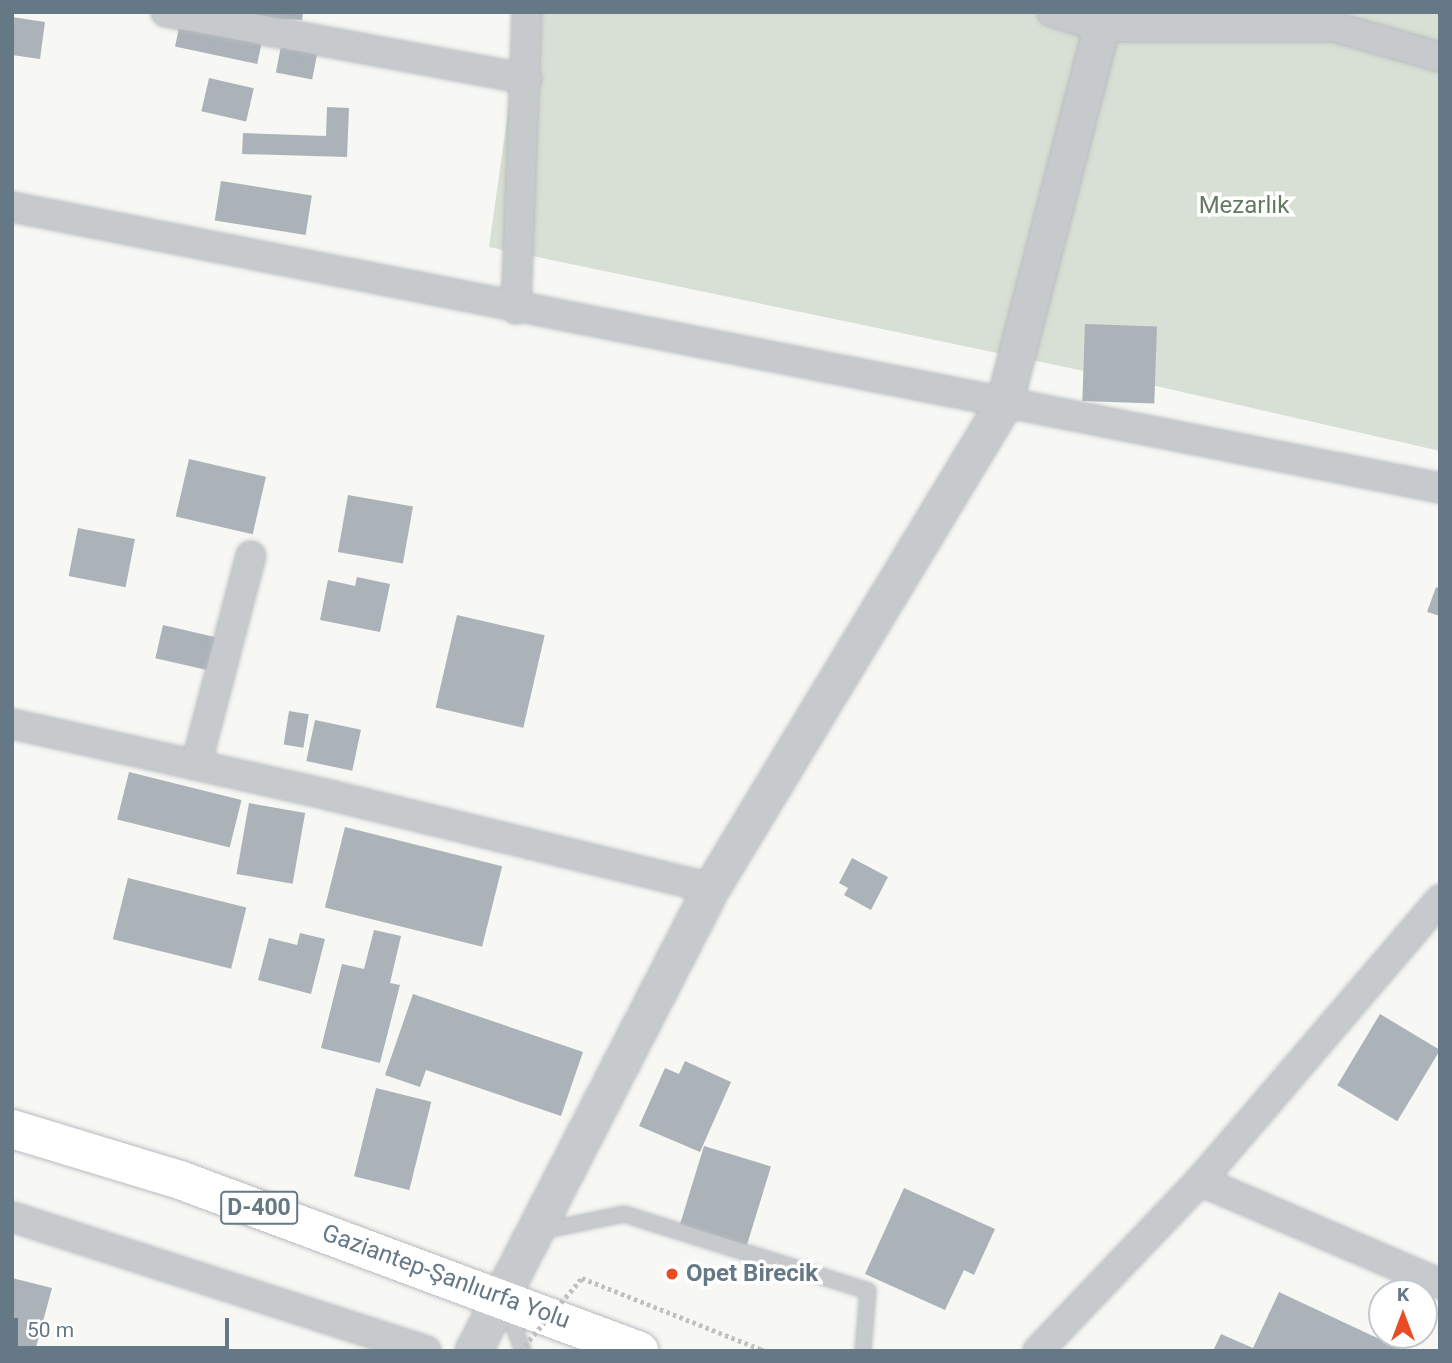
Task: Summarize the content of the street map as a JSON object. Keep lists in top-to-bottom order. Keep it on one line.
{"streets":{"main road":["D-400","Gaziantep-Şanlıurfa Yolu"]},"parks":["Mezarlık"],"places":["Opet Birecik"],"scale_bar":"50 m","north":"top"}
